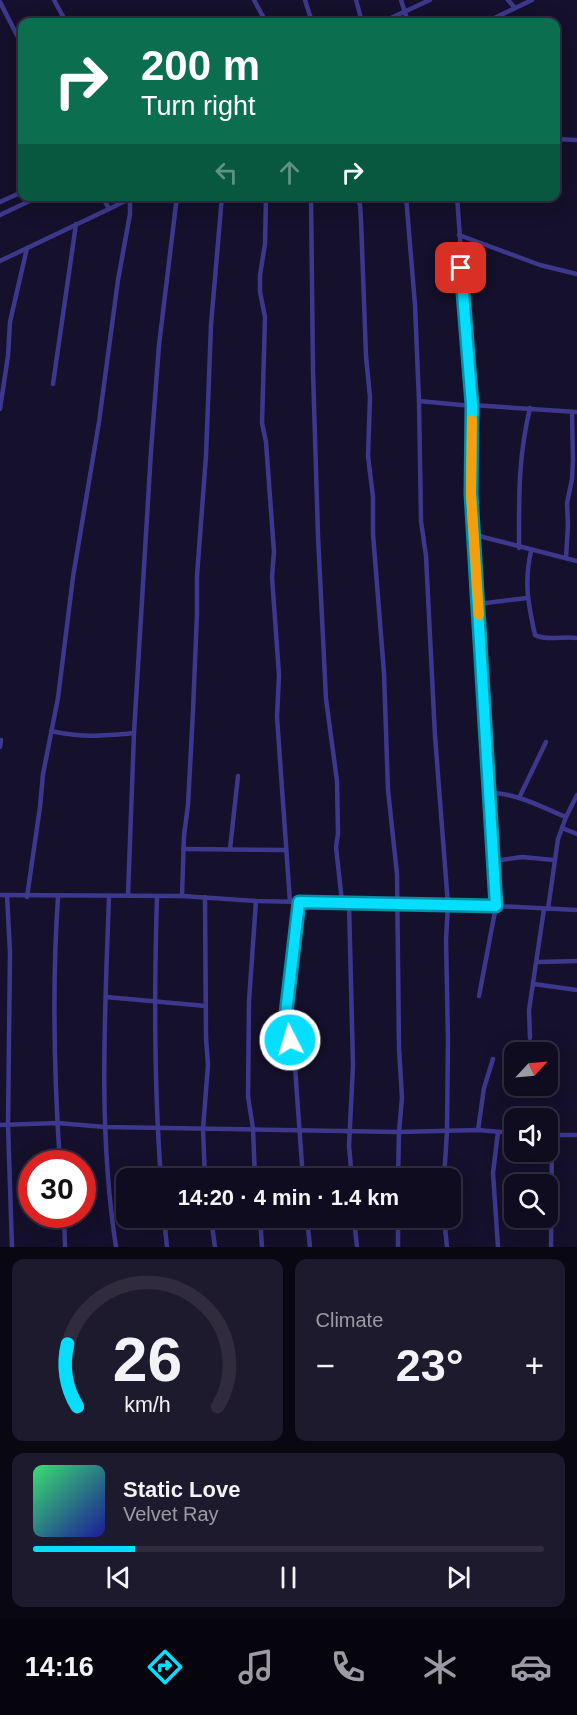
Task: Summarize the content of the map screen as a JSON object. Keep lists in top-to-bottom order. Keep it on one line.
{"north":"top right","page":{"turn":["200 m","Turn right"],"limit":"30","trip":"14:20 · 4 min · 1.4 km","tile":"Climate","heat":["−","23°","+"],"song":["Static Love","Velvet Ray"],"tabs":"14:16","gauge":["26","km/h"]}}
